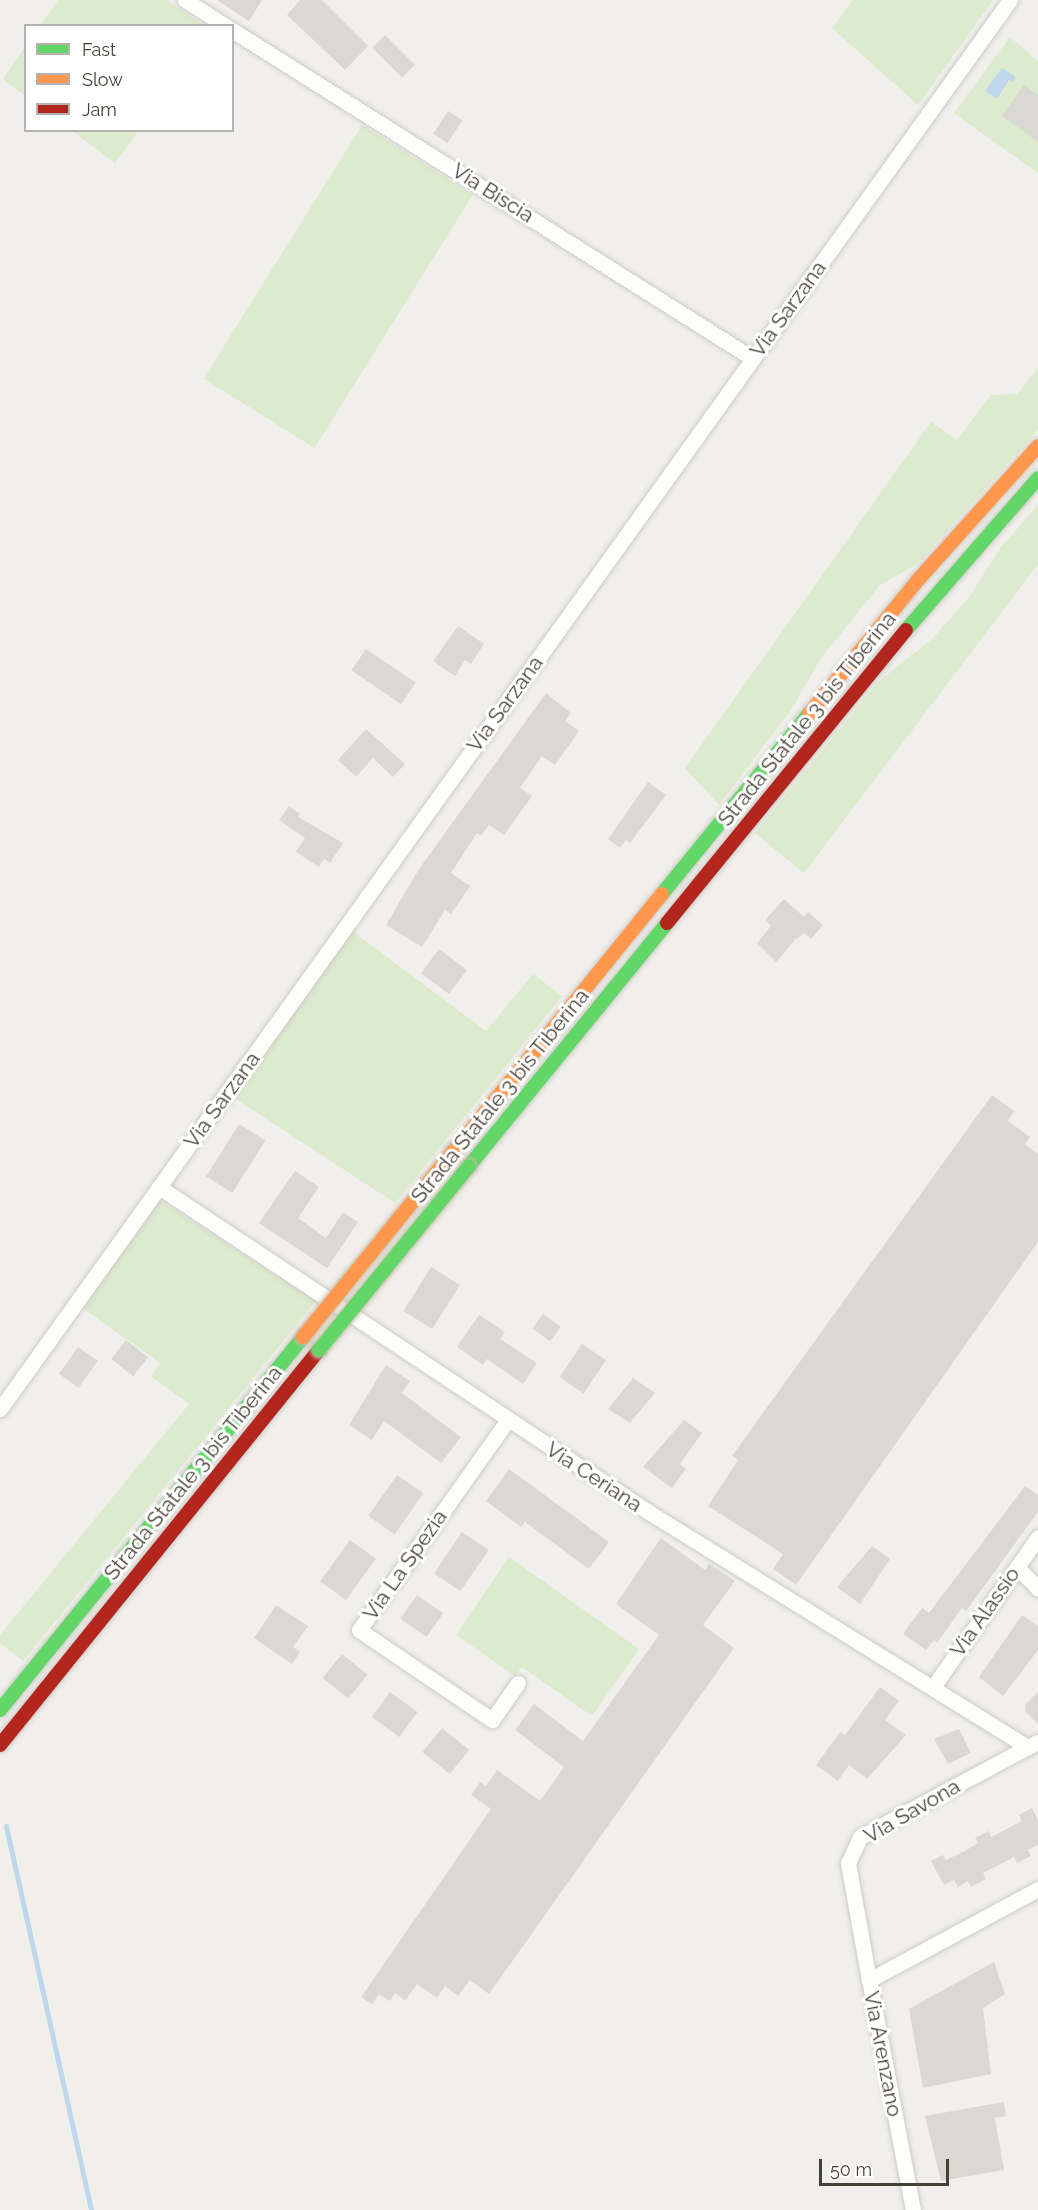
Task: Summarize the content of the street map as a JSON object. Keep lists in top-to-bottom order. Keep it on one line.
{"streets":{"highway":["Strada Statale 3 bis Tiberina"],"street":["Via Biscia","Via Sarzana","Via Ceriana","Via La Spezia","Via Alassio","Via Savona","Via Arenzano"]},"crossings":[["Via Biscia","Via Sarzana"],["Via Sarzana","Via Ceriana"],["Via Ceriana","Via La Spezia"],["Via Ceriana","Via Alassio"],["Via Ceriana","Via Savona"],["Via Savona","Via Arenzano"]],"legend":["Fast","Slow","Jam"],"scale_bar":"50 m"}
